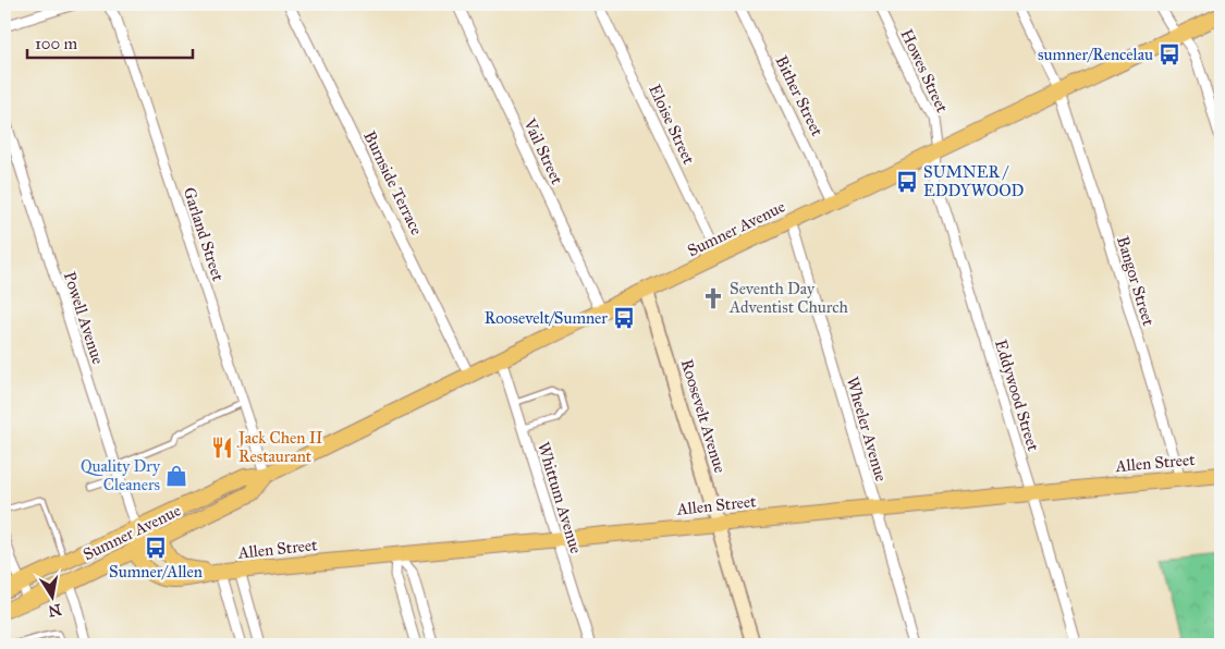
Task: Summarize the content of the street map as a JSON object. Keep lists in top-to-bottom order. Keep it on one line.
{"streets":{"main road":["Sumner Avenue","Allen Street"],"street":["Howes Street","Bither Street","Eloise Street","Vail Street","Burnside Terrace","Garland Street","Bangor Street","Powell Avenue","Eddywood Street","Roosevelt Avenue","Wheeler Avenue","Whittum Avenue"]},"crossings":[["Howes Street","Sumner Avenue"],["Howes Street","Eddywood Street"],["Bither Street","Sumner Avenue"],["Eloise Street","Sumner Avenue"],["Vail Street","Sumner Avenue"],["Burnside Terrace","Sumner Avenue"],["Sumner Avenue","Garland Street"],["Sumner Avenue","Bangor Street"],["Sumner Avenue","Powell Avenue"],["Sumner Avenue","Eddywood Street"],["Sumner Avenue","Roosevelt Avenue"],["Sumner Avenue","Wheeler Avenue"],["Sumner Avenue","Allen Street"],["Sumner Avenue","Whittum Avenue"],["Bangor Street","Allen Street"],["Eddywood Street","Allen Street"],["Roosevelt Avenue","Allen Street"],["Wheeler Avenue","Allen Street"],["Allen Street","Whittum Avenue"]],"places":{"bus stop":["sumner/Rencelau","SUMNER / EDDYWOOD","Roosevelt/Sumner","Sumner/Allen"],"church":["Seventh Day Adventist Church"],"restaurant":["Jack Chen II Restaurant"],"shop":["Quality Dry Cleaners"]},"scale_bar":"100 m","north":"bottom"}
